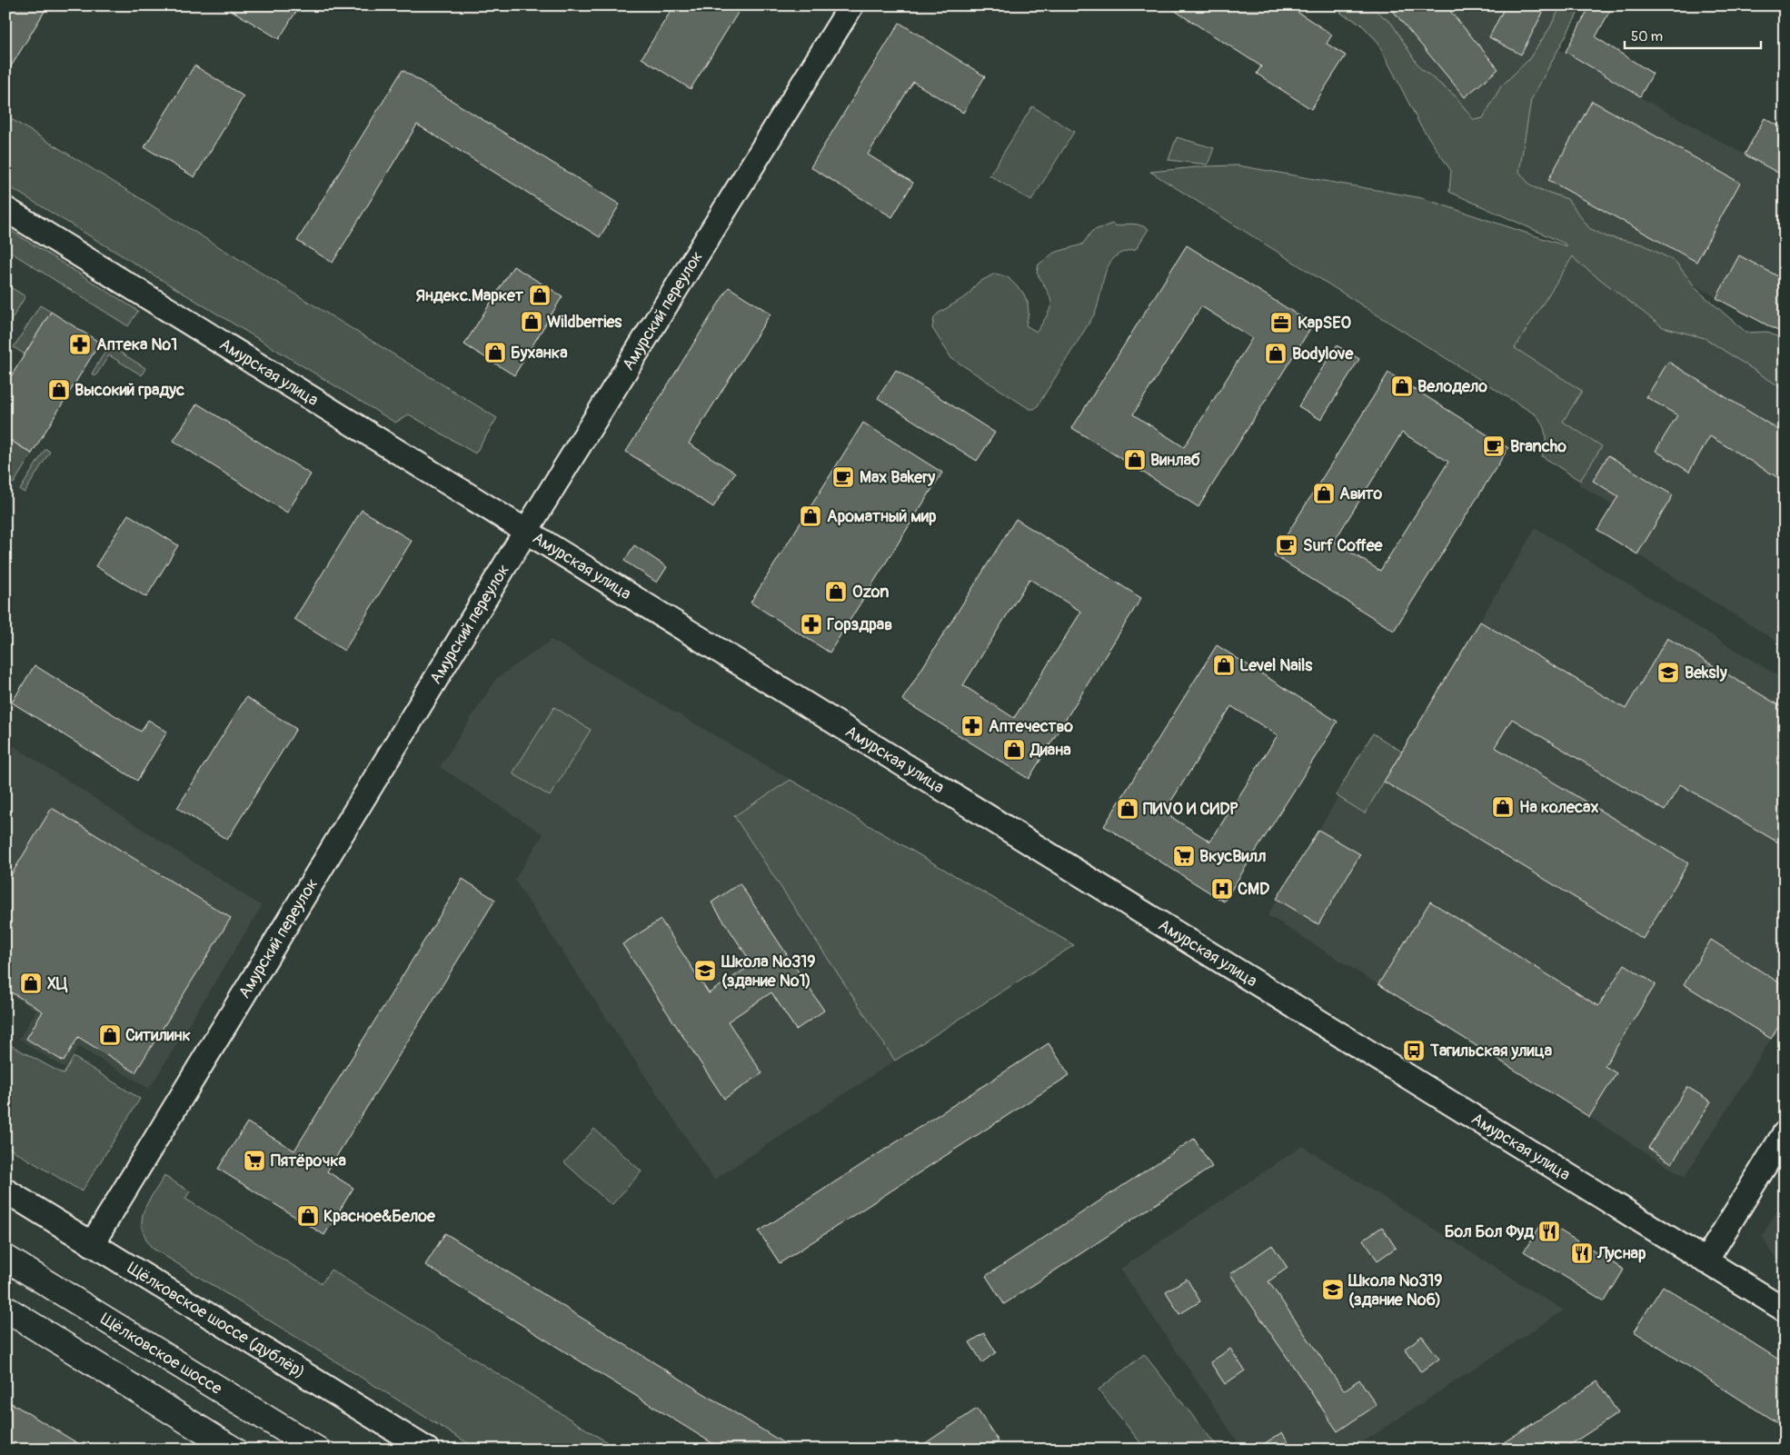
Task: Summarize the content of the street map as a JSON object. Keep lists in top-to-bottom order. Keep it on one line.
{"streets":{"main road":["Щёлковское шоссе"],"street":["Амурский переулок","Амурская улица","Щёлковское шоссе (дублёр)"]},"crossings":[["Амурский переулок","Амурская улица"],["Амурский переулок","Щёлковское шоссе (дублёр)"]],"places":{"shop":["Яндекс.Маркет","Wildberries","Буханка","Bodylove","Велодело","Высокий градус","Винлаб","Авито","Ароматный мир","Ozon","Level Nails","Диана","На колесах","ПИVO И СИDР","ХЦ","Ситилинк","Красное&Белое"],"office":["KapSEO"],"pharmacy":["Аптека №1","Горздрав","Аптечество"],"cafe":["Brancho","Max Bakery","Surf Coffee"],"school or university":["Beksly","Школа №319 (здание №1)","Школа №319 (здание №6)"],"supermarket":["ВкусВилл","Пятёрочка"],"hospital":["CMD"],"bus stop":["Тагильская улица"],"restaurant":["Бол Бол Фуд","Луснар"]},"scale_bar":"50 m"}
